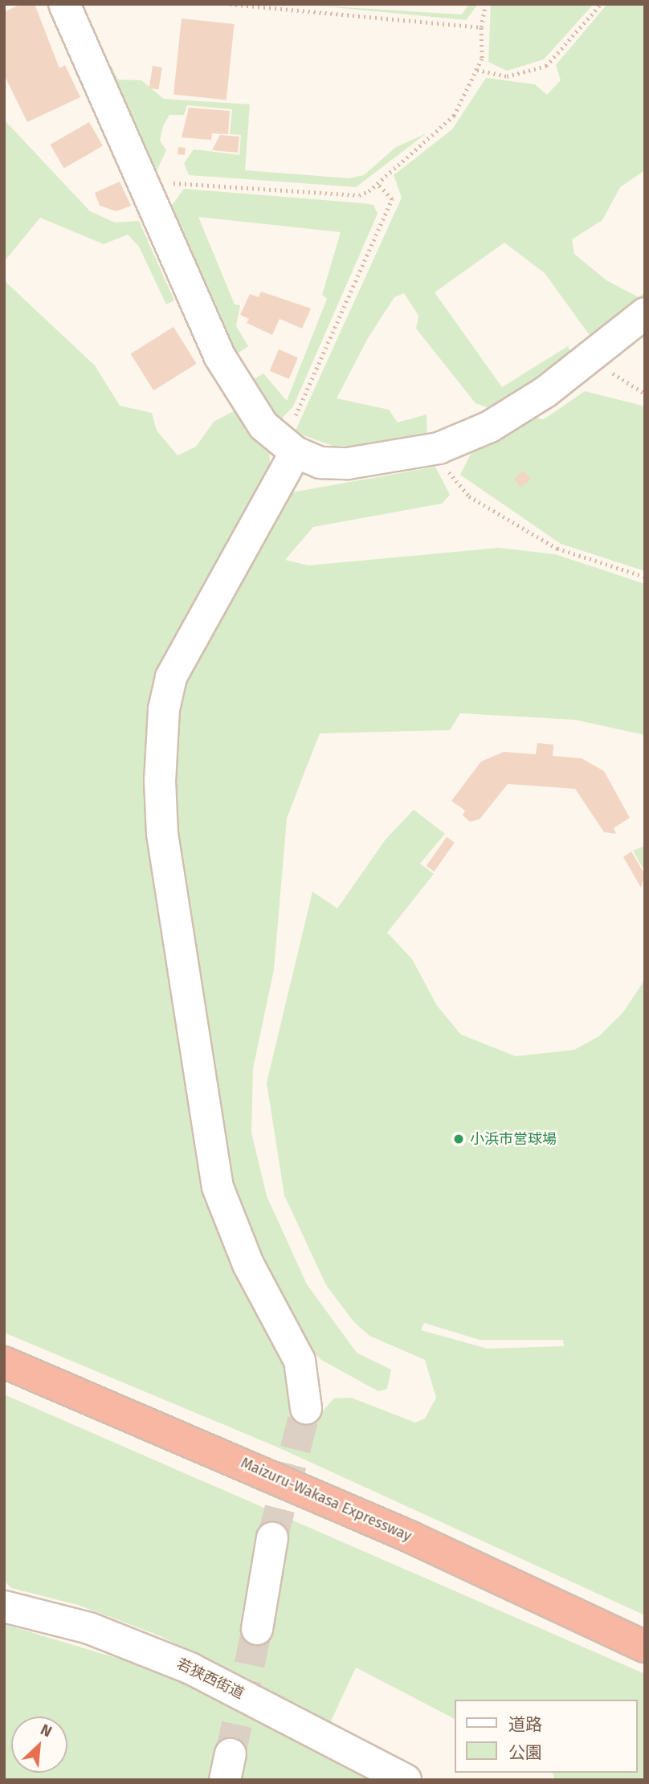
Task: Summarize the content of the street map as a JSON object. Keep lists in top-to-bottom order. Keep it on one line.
{"streets":{"highway":["Maizuru-Wakasa Expressway"],"street":["若狭西街道"]},"places":["小浜市営球場"],"legend":["道路","公園"],"north":"top right"}
